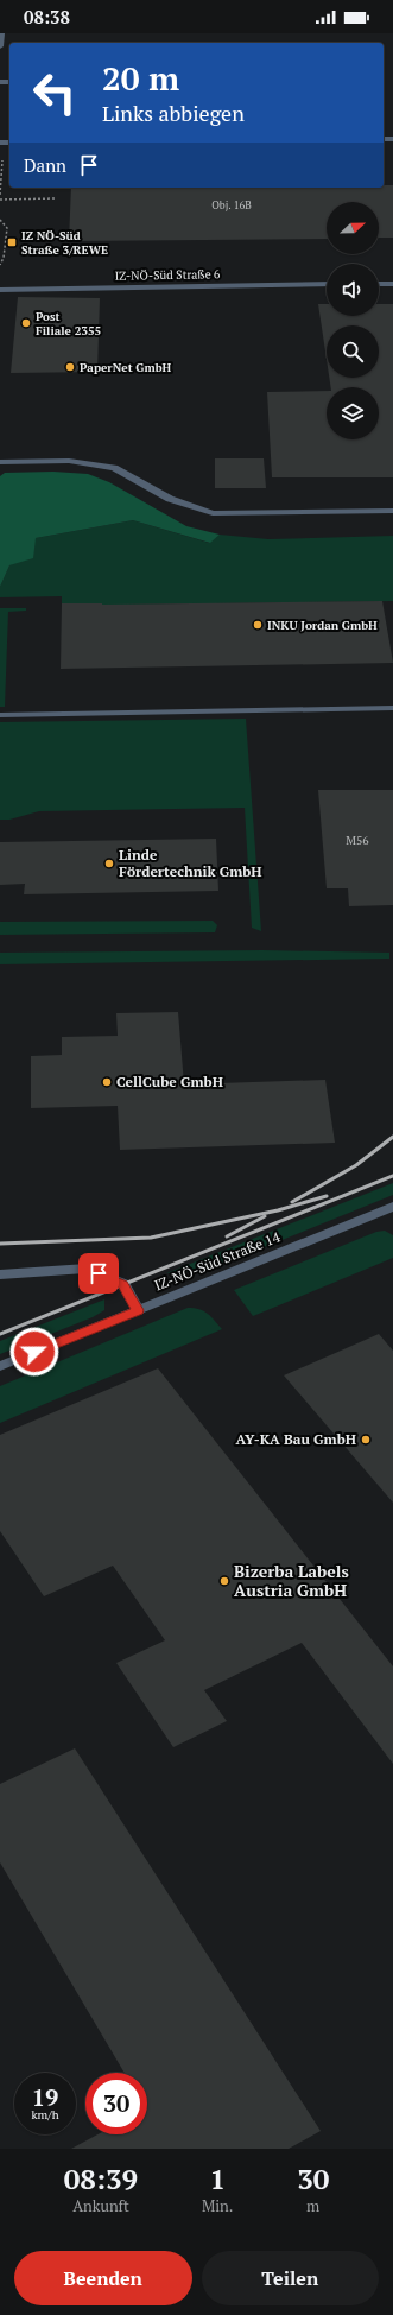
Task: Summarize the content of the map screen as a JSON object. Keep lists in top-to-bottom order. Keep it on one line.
{"streets":{"street":["IZ-NÖ-Süd Straße 6","IZ-NÖ-Süd Straße 14"]},"places":{"transit":["IZ NÖ-Süd Straße 3/REWE"],"other":["Post Filiale 2355","PaperNet GmbH","INKU Jordan GmbH","Linde Fördertechnik GmbH","CellCube GmbH","AY-KA Bau GmbH","Bizerba Labels Austria GmbH"]},"house_numbers":["Obj. 16B","M56"],"north":"right","page":{"status":"08:38","turn":["20 m","Links abbiegen"],"then":"Dann","speed":"19 km/h","limit":"30","eta":["08:39","Ankunft","1","Min.","30","m"],"buttons":["Beenden","Teilen"]}}
